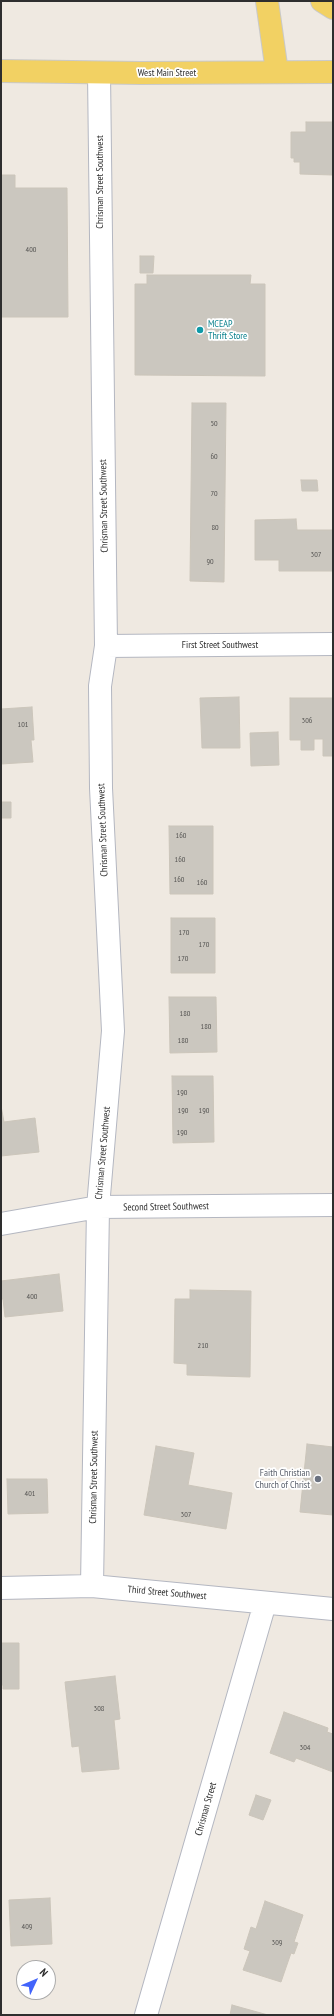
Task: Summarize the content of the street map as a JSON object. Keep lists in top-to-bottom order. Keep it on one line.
{"streets":{"main road":["West Main Street"],"street":["Chrisman Street Southwest","First Street Southwest","Second Street Southwest","Third Street Southwest","Chrisman Street"]},"crossings":[["West Main Street","Chrisman Street Southwest"],["Chrisman Street Southwest","First Street Southwest"],["Chrisman Street Southwest","Second Street Southwest"],["Chrisman Street Southwest","Third Street Southwest"],["Third Street Southwest","Chrisman Street"]],"places":["MCEAP Thrift Store","Faith Christian Church of Christ"],"house_numbers":["400","50","60","70","80","307","90","306","101","160","160","160","160","170","170","170","180","180","180","190","190","190","190","400","210","401","307","308","304","409","309"],"north":"top right"}
